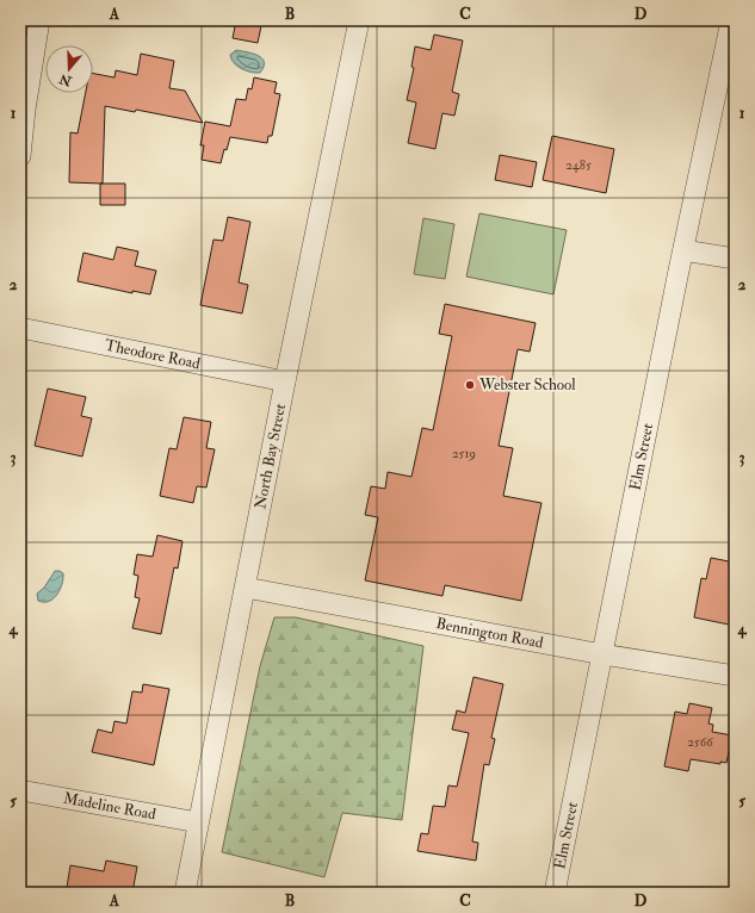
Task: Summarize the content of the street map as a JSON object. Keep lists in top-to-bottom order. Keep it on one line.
{"streets":{"street":["Theodore Road","North Bay Street","Elm Street","Bennington Road","Madeline Road"]},"crossings":[["Theodore Road","North Bay Street"],["North Bay Street","Bennington Road"],["North Bay Street","Madeline Road"],["Elm Street","Bennington Road"]],"places":["Webster School"],"house_numbers":["2485","2519","2566"],"north":"bottom","grid":{"columns":["A","B","C","D"],"rows":["1","2","3","4","5"]}}
